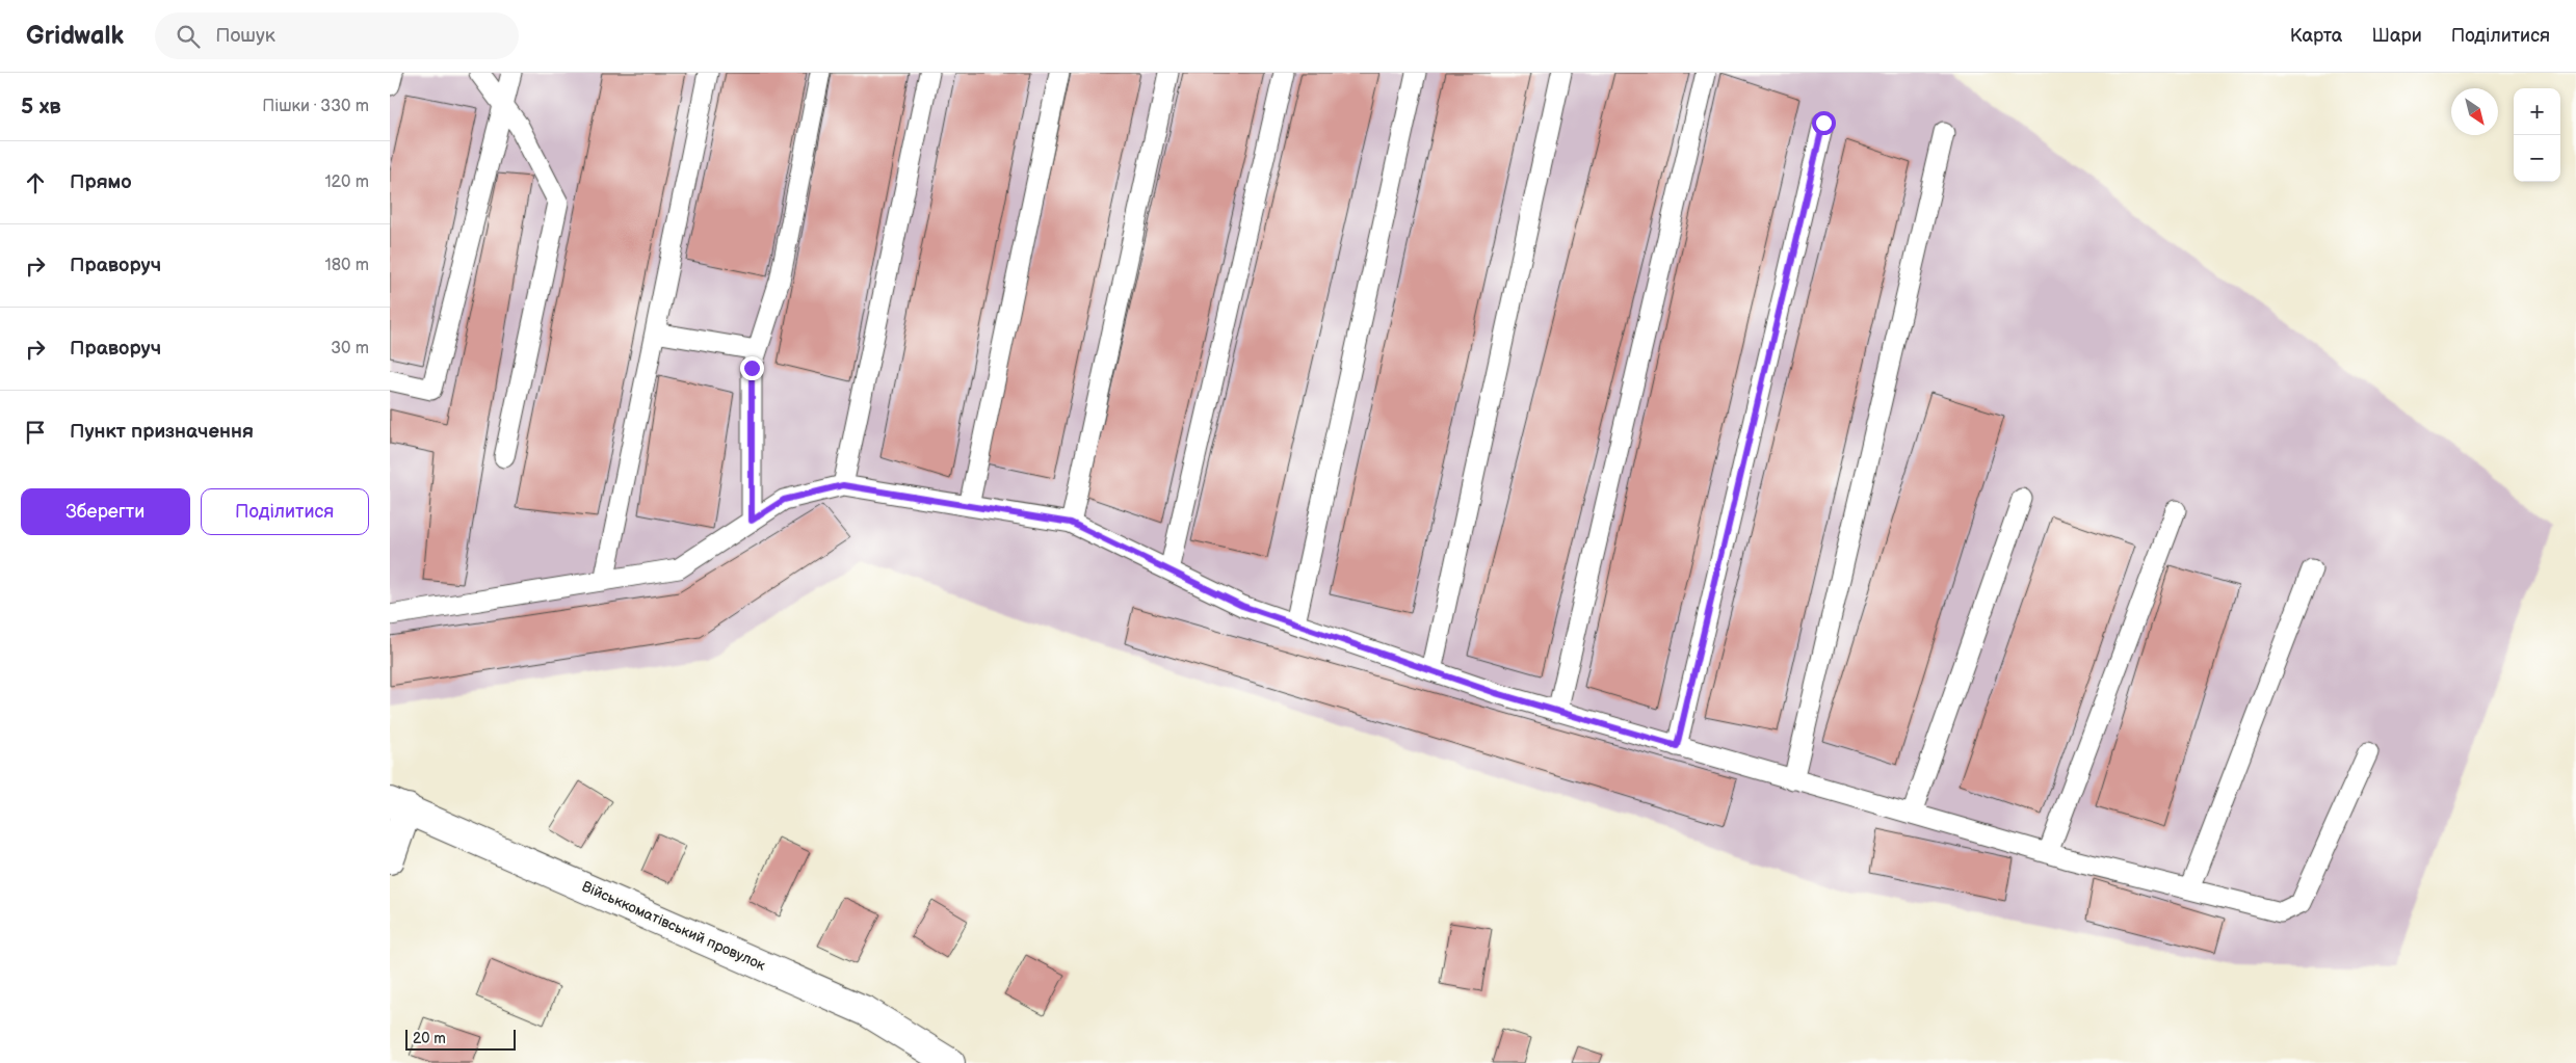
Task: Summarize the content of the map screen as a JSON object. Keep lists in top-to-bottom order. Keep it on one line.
{"streets":{"street":["Військкоматівський провулок"]},"scale_bar":"20 m","north":"bottom right","page":{"header":"Gridwalk","search":"Пошук","nav":["Карта","Шари","Поділитися"],"heading":["5 хв","Пішки · 330 m"],"map_buttons":["+","−"],"list":[["Прямо","120 m"],["Праворуч","180 m"],["Праворуч","30 m"],"Пункт призначення"],"buttons":["Зберегти","Поділитися"],"scale":"20 m"}}
